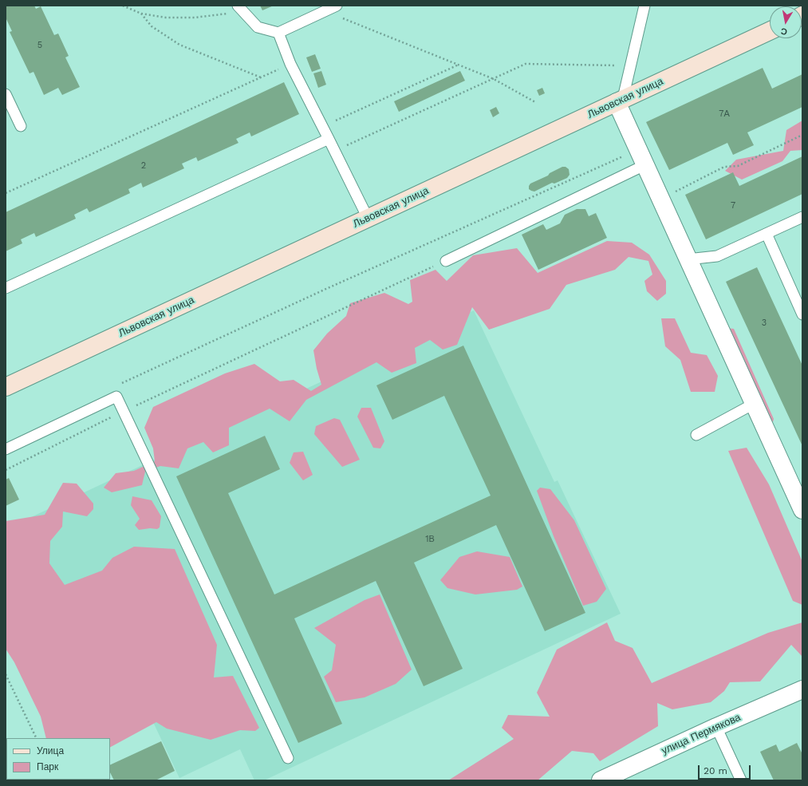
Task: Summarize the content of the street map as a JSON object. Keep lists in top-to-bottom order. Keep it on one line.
{"streets":{"main road":["Львовская улица"],"street":["улица Пермякова"]},"house_numbers":["5","7А","2","7","3","1В"],"legend":["Улица","Парк"],"scale_bar":"20 m","north":"bottom"}
